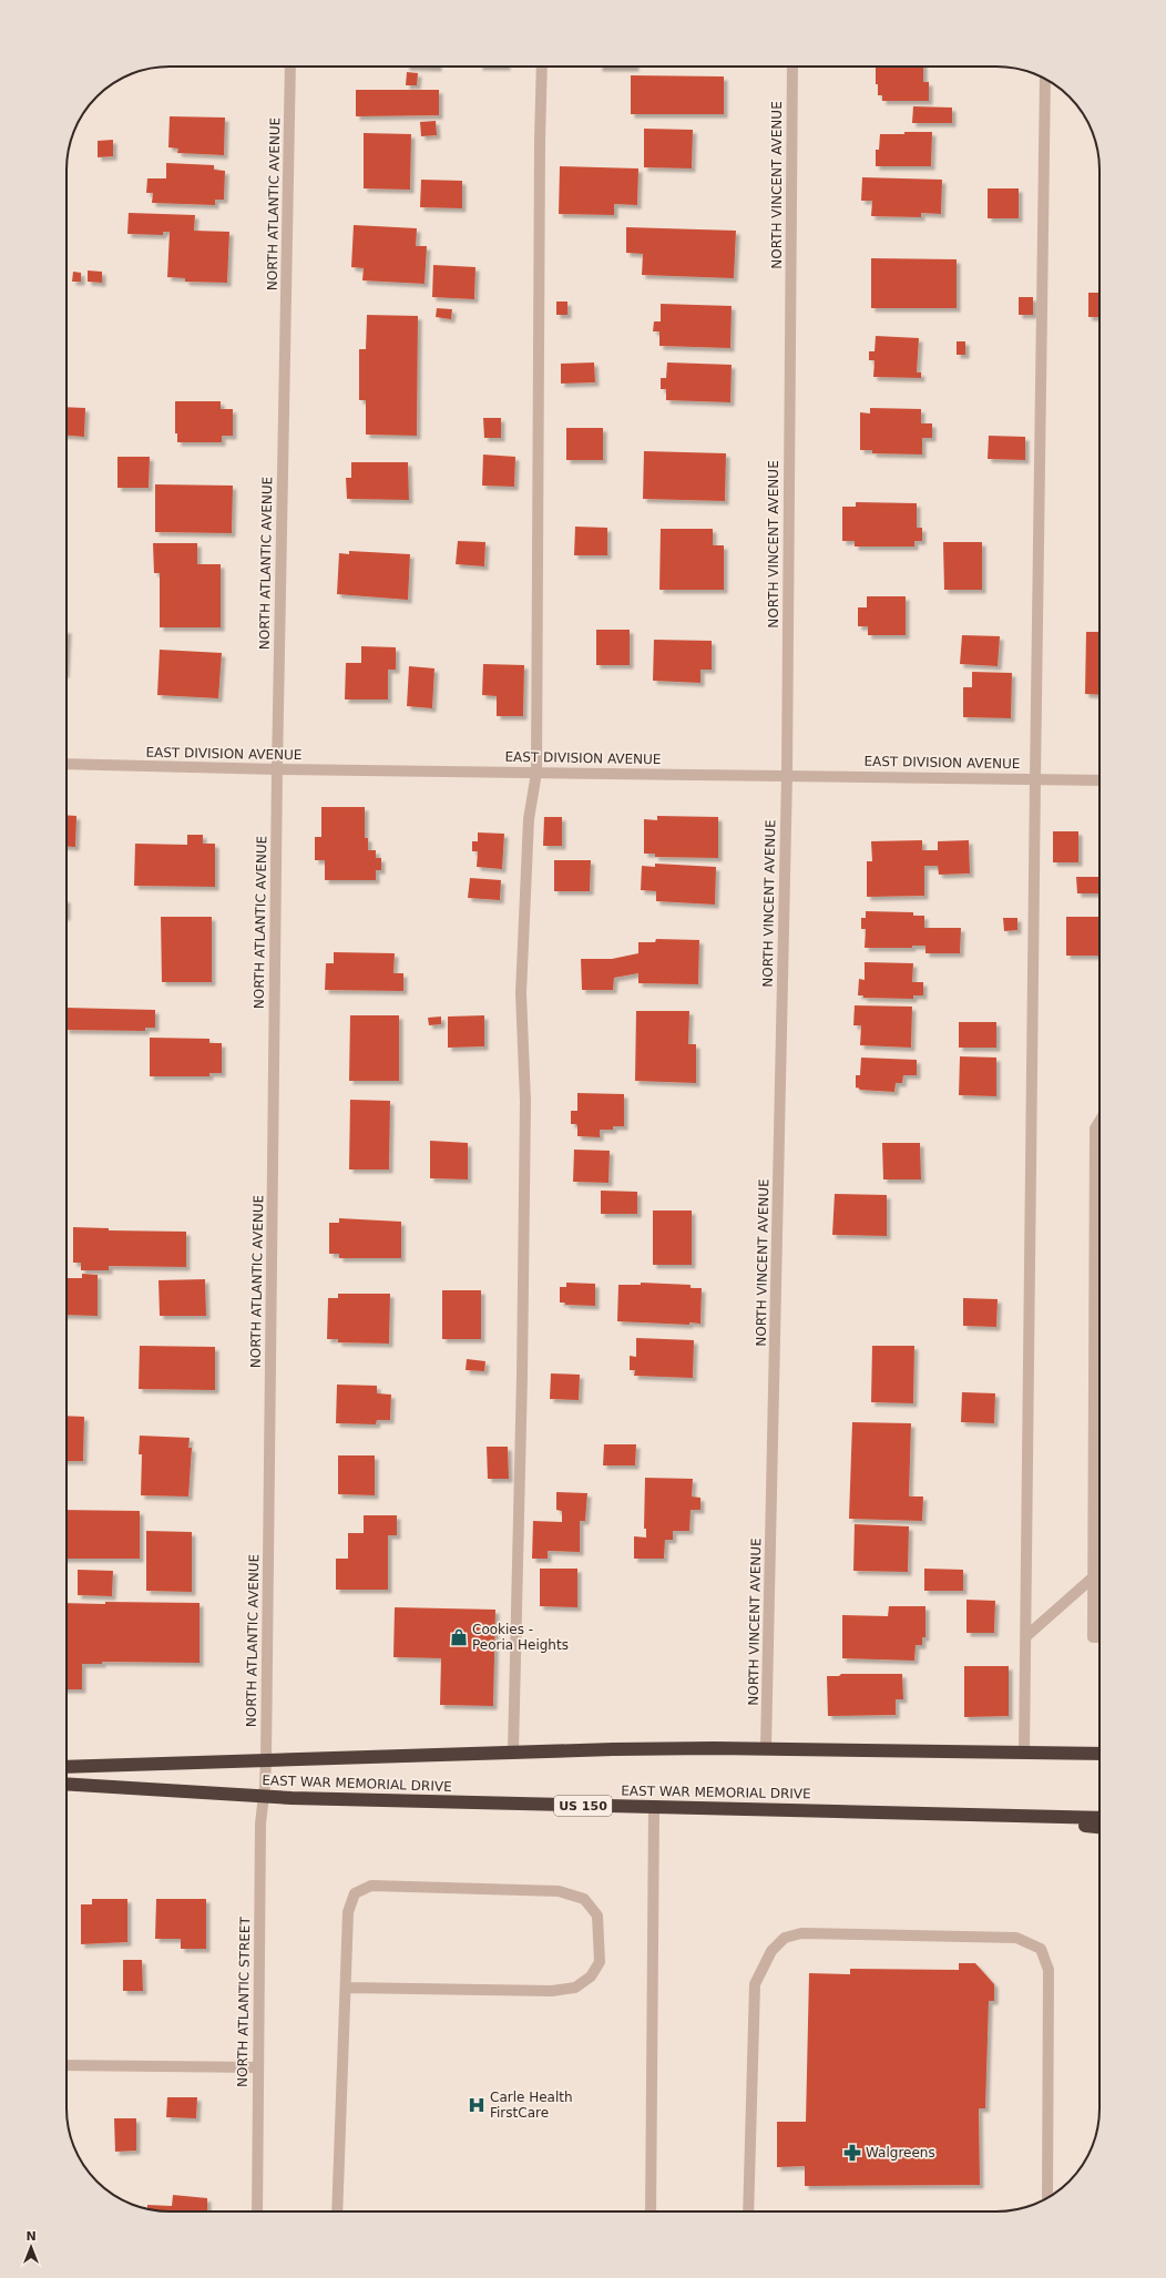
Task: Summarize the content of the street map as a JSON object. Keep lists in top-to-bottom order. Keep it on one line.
{"streets":{"highway":["EAST WAR MEMORIAL DRIVE","US 150"],"street":["NORTH VINCENT AVENUE","NORTH ATLANTIC AVENUE","EAST DIVISION AVENUE","NORTH ATLANTIC STREET"]},"crossings":[["NORTH VINCENT AVENUE","EAST DIVISION AVENUE"],["NORTH VINCENT AVENUE","EAST WAR MEMORIAL DRIVE"],["NORTH ATLANTIC AVENUE","EAST DIVISION AVENUE"],["NORTH ATLANTIC AVENUE","EAST WAR MEMORIAL DRIVE"],["NORTH ATLANTIC AVENUE","NORTH ATLANTIC STREET"],["EAST WAR MEMORIAL DRIVE","NORTH ATLANTIC STREET"]],"places":{"shop":["Cookies - Peoria Heights"],"hospital":["Carle Health FirstCare"],"pharmacy":["Walgreens"]},"north":"top"}
